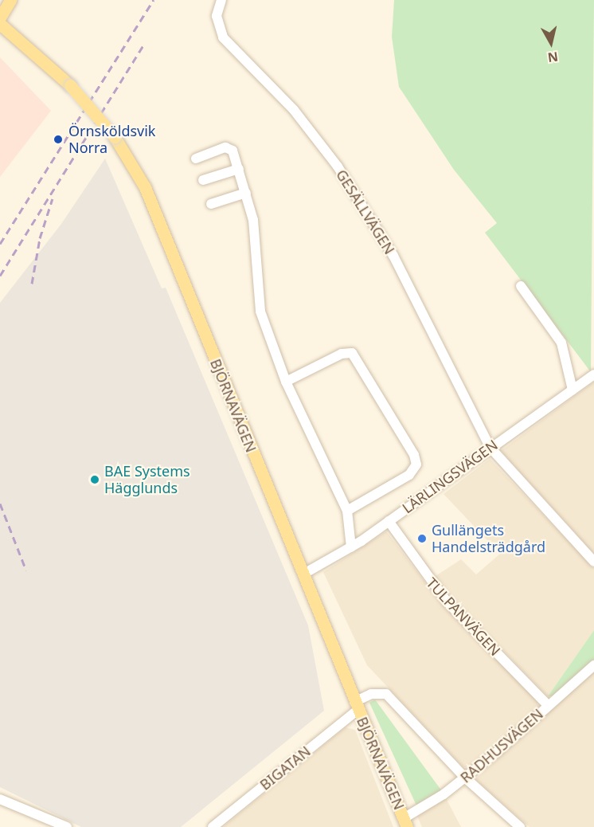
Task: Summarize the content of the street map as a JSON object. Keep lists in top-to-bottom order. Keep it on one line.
{"streets":{"main road":["BJÖRNAVÄGEN"],"street":["GESÄLLVÄGEN","LÄRLINGSVÄGEN","TULPANVÄGEN","RADHUSVÄGEN","BIGATAN"]},"crossings":[["GESÄLLVÄGEN","LÄRLINGSVÄGEN"],["BJÖRNAVÄGEN","LÄRLINGSVÄGEN"],["BJÖRNAVÄGEN","RADHUSVÄGEN"],["BJÖRNAVÄGEN","BIGATAN"],["LÄRLINGSVÄGEN","TULPANVÄGEN"],["TULPANVÄGEN","RADHUSVÄGEN"],["RADHUSVÄGEN","BIGATAN"]],"places":["Örnsköldsvik Norra","BAE Systems Hägglunds","Gullängets Handelsträdgård"],"north":"bottom"}
